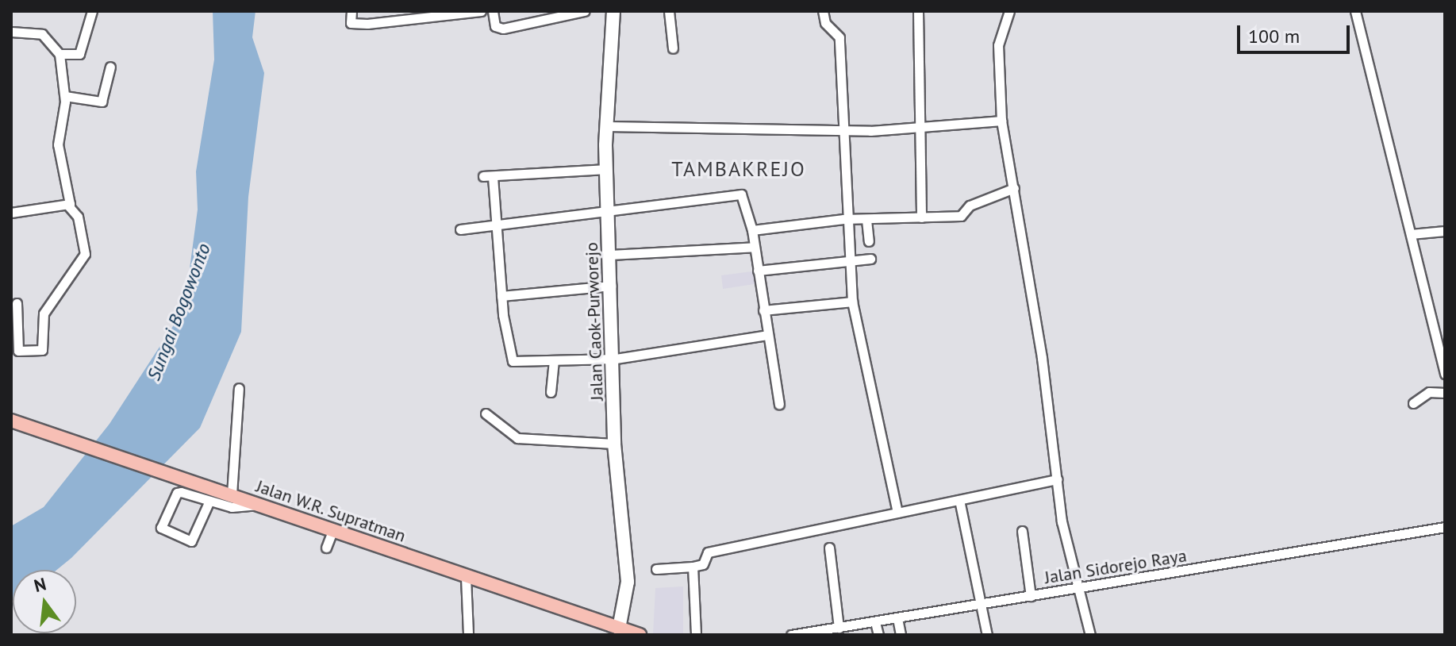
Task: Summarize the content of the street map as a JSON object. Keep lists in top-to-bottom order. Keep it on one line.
{"streets":{"main road":["Jalan W.R. Supratman"],"street":["Jalan Caok-Purworejo","Jalan Sidorejo Raya"]},"crossings":[["Jalan Caok-Purworejo","Jalan W.R. Supratman"]],"districts":["TAMBAKREJO"],"water":["Sungai Bogowonto"],"scale_bar":"100 m","north":"top"}
